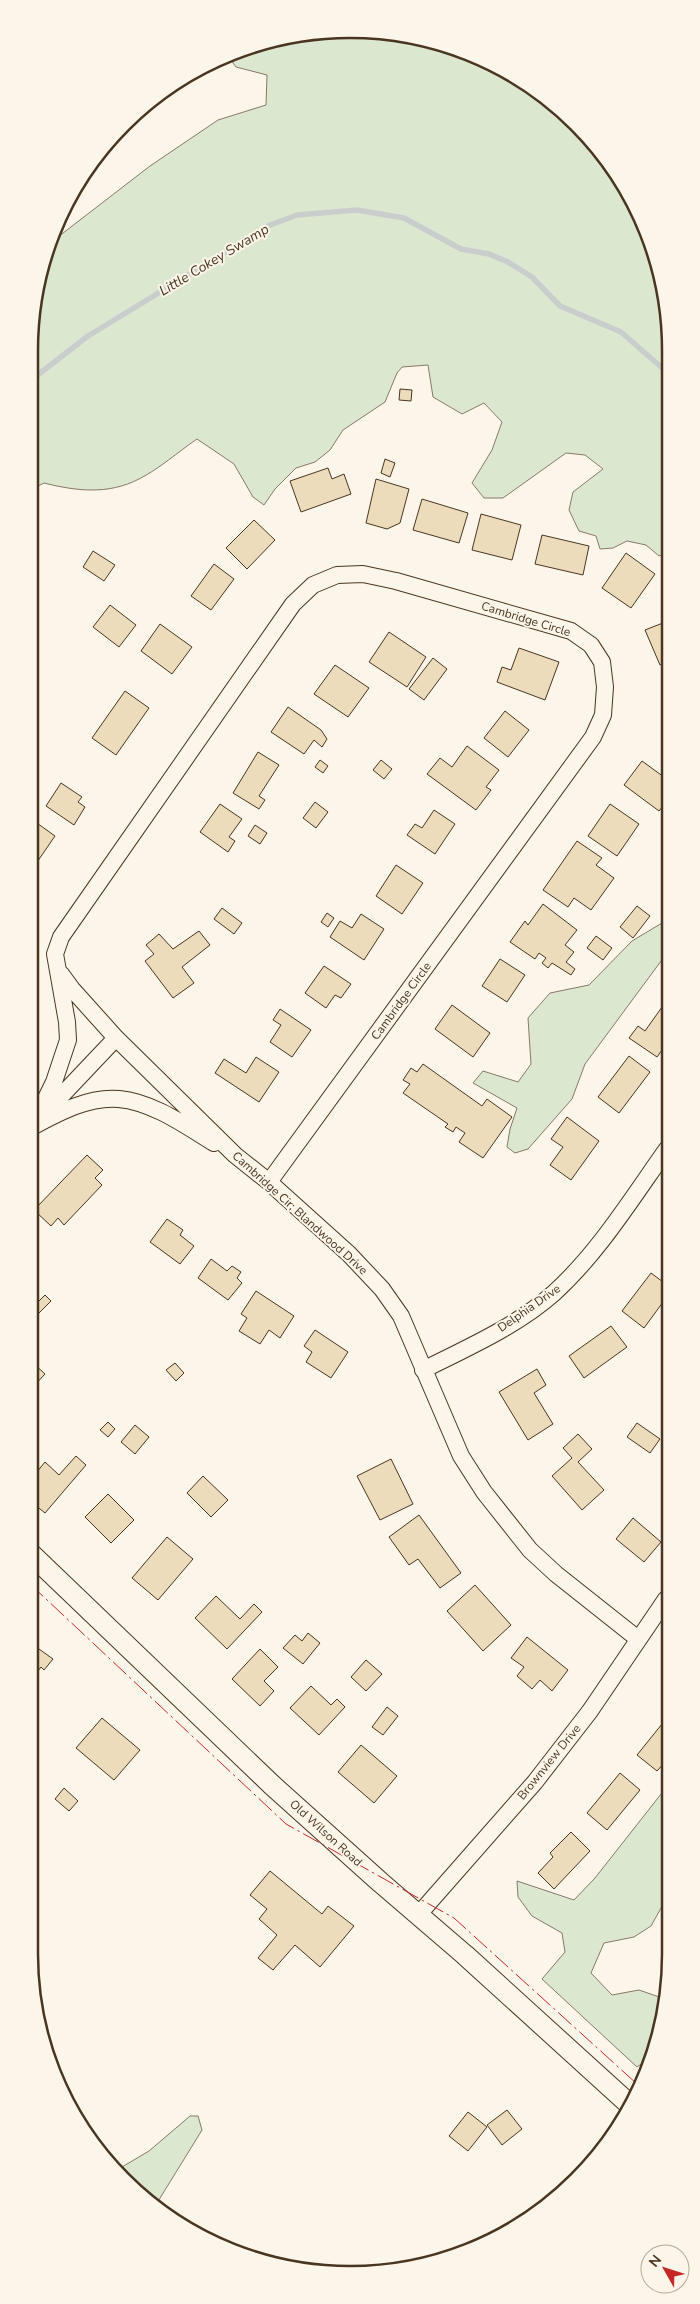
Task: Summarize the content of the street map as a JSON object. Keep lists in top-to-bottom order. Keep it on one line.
{"streets":{"street":["Cambridge Circle","Cambridge Cir; Blandwood Drive","Delphia Drive","Brownview Drive","Old Wilson Road"]},"crossings":[["Cambridge Circle","Cambridge Cir; Blandwood Drive"],["Cambridge Cir; Blandwood Drive","Delphia Drive"],["Cambridge Cir; Blandwood Drive","Brownview Drive"],["Brownview Drive","Old Wilson Road"]],"water":["Little Cokey Swamp"],"north":"top left"}
